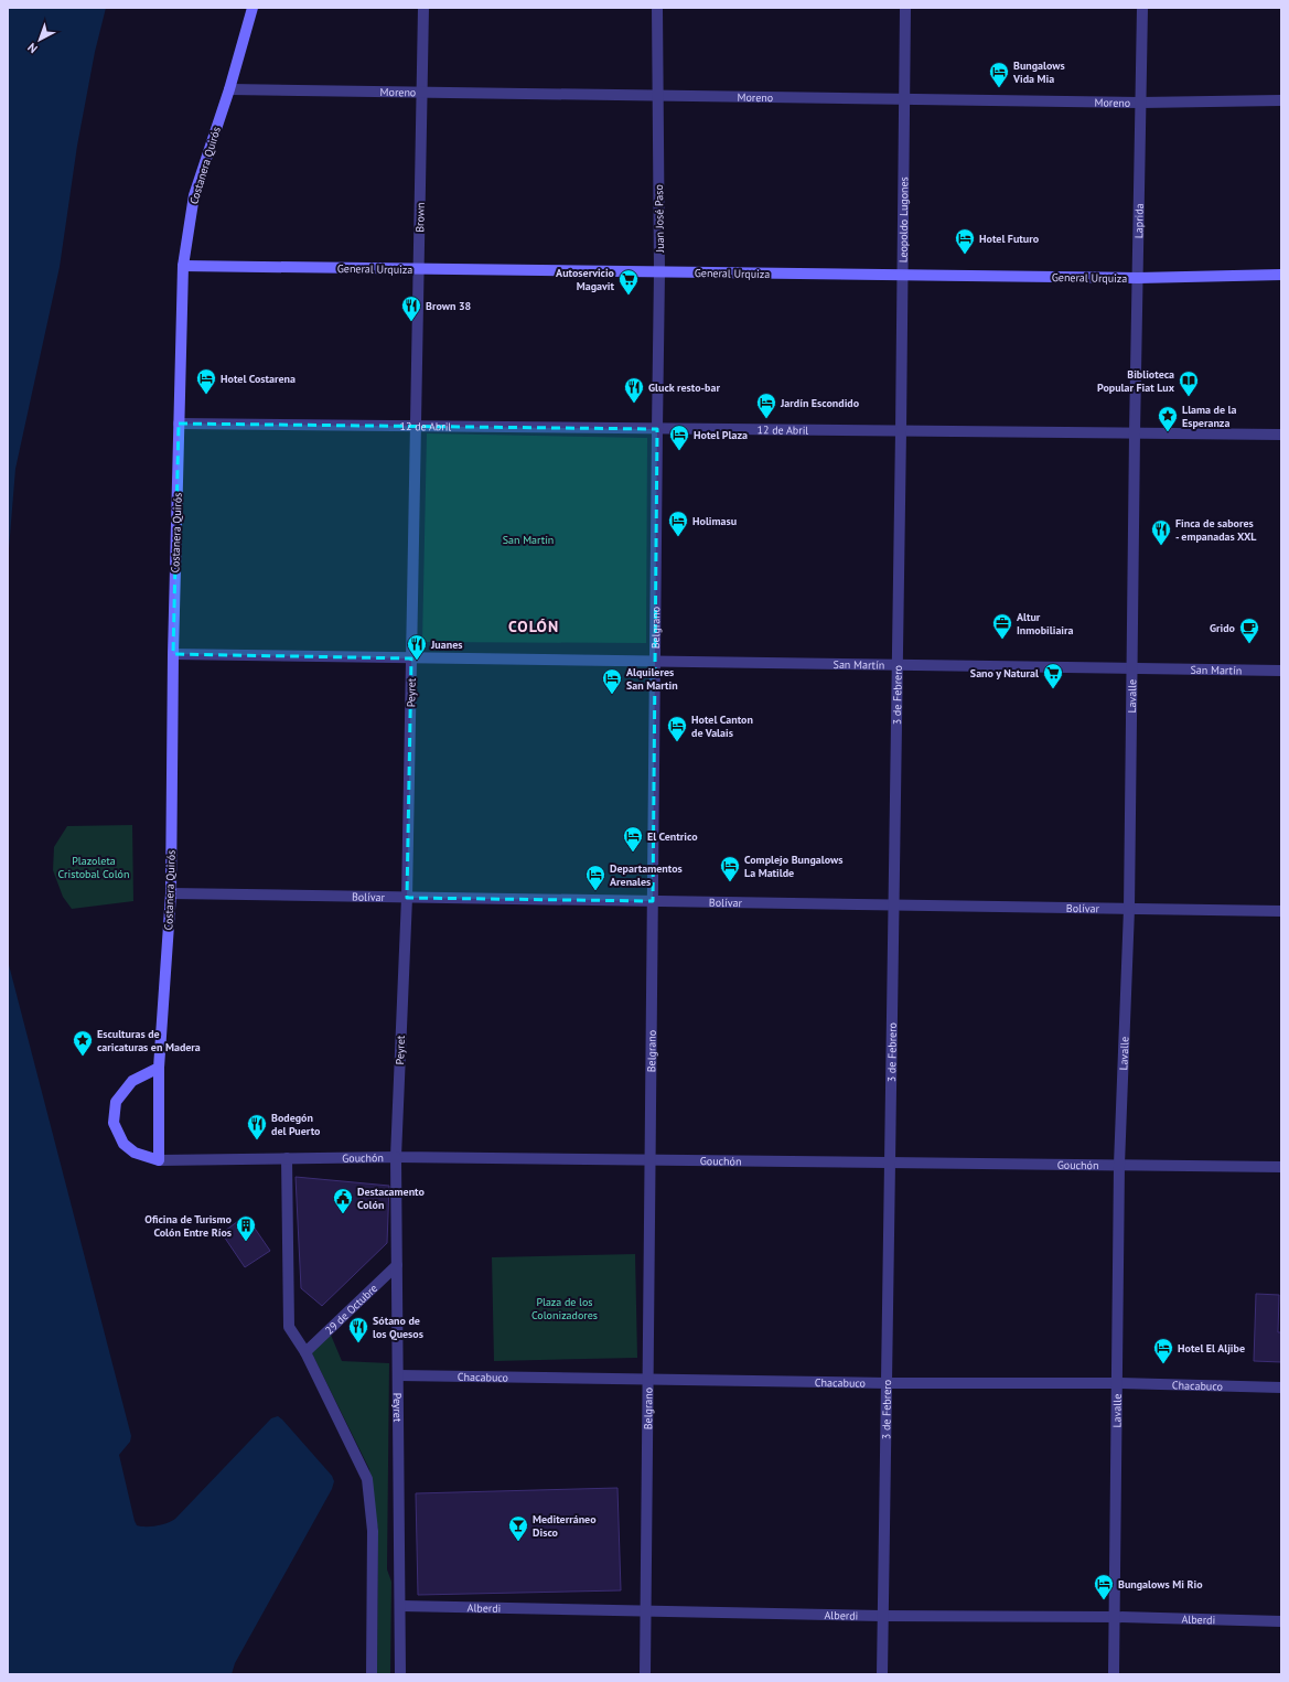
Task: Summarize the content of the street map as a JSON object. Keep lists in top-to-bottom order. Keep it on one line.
{"streets":{"main road":["Costanera Quirós","General Urquiza"],"street":["Moreno","Brown","Juan José Paso","Leopoldo Lugones","Laprida","12 de Abril","Belgrano","San Martín","Peyret","3 de Febrero","Lavalle","Bolívar","Gouchón","29 de Octubre","Chacabuco","Alberdi"]},"crossings":[["Moreno","Costanera Quirós"],["Moreno","Brown"],["Moreno","Juan José Paso"],["Moreno","Leopoldo Lugones"],["Moreno","Laprida"],["Costanera Quirós","General Urquiza"],["Costanera Quirós","12 de Abril"],["Costanera Quirós","San Martín"],["Costanera Quirós","Bolívar"],["Costanera Quirós","Gouchón"],["Brown","General Urquiza"],["Brown","12 de Abril"],["Brown","Peyret"],["Juan José Paso","General Urquiza"],["Juan José Paso","12 de Abril"],["Juan José Paso","Belgrano"],["Leopoldo Lugones","General Urquiza"],["Leopoldo Lugones","12 de Abril"],["Leopoldo Lugones","3 de Febrero"],["Laprida","General Urquiza"],["Laprida","12 de Abril"],["Laprida","Lavalle"],["12 de Abril","Belgrano"],["12 de Abril","Peyret"],["12 de Abril","3 de Febrero"],["12 de Abril","Lavalle"],["Belgrano","San Martín"],["Belgrano","Bolívar"],["Belgrano","Gouchón"],["Belgrano","Chacabuco"],["Belgrano","Alberdi"],["San Martín","Peyret"],["San Martín","3 de Febrero"],["San Martín","Lavalle"],["Peyret","Bolívar"],["Peyret","Gouchón"],["Peyret","29 de Octubre"],["Peyret","Chacabuco"],["Peyret","Alberdi"],["3 de Febrero","Bolívar"],["3 de Febrero","Gouchón"],["3 de Febrero","Chacabuco"],["3 de Febrero","Alberdi"],["Lavalle","Bolívar"],["Lavalle","Gouchón"],["Lavalle","Chacabuco"],["Lavalle","Alberdi"]],"districts":["COLÓN"],"parks":["San Martín","Plazoleta Cristobal Colón","Plaza de los Colonizadores"],"places":{"hotel":["Bungalows Vida Mia","Hotel Futuro","Hotel Costarena","Jardín Escondido","Hotel Plaza","Holimasu","Alquileres San Martin","Hotel Canton de Valais","El Centrico","Complejo Bungalows La Matilde","Departamentos Arenales","Hotel El Aljibe","Bungalows Mi Rio"],"supermarket":["Autoservicio Magavit","Sano y Natural"],"restaurant":["Brown 38","Gluck resto-bar","Finca de sabores - empanadas XXL","Juanes","Bodegón del Puerto","Sótano de los Quesos"],"library":["Biblioteca Popular Fiat Lux"],"place":["Llama de la Esperanza","Esculturas de caricaturas en Madera"],"office":["Altur Inmobiliaira"],"cafe":["Grido"],"public building":["Destacamento Colón"],"building":["Oficina de Turismo Colón Entre Ríos"],"bar":["Mediterráneo Disco"]},"north":"bottom left"}
